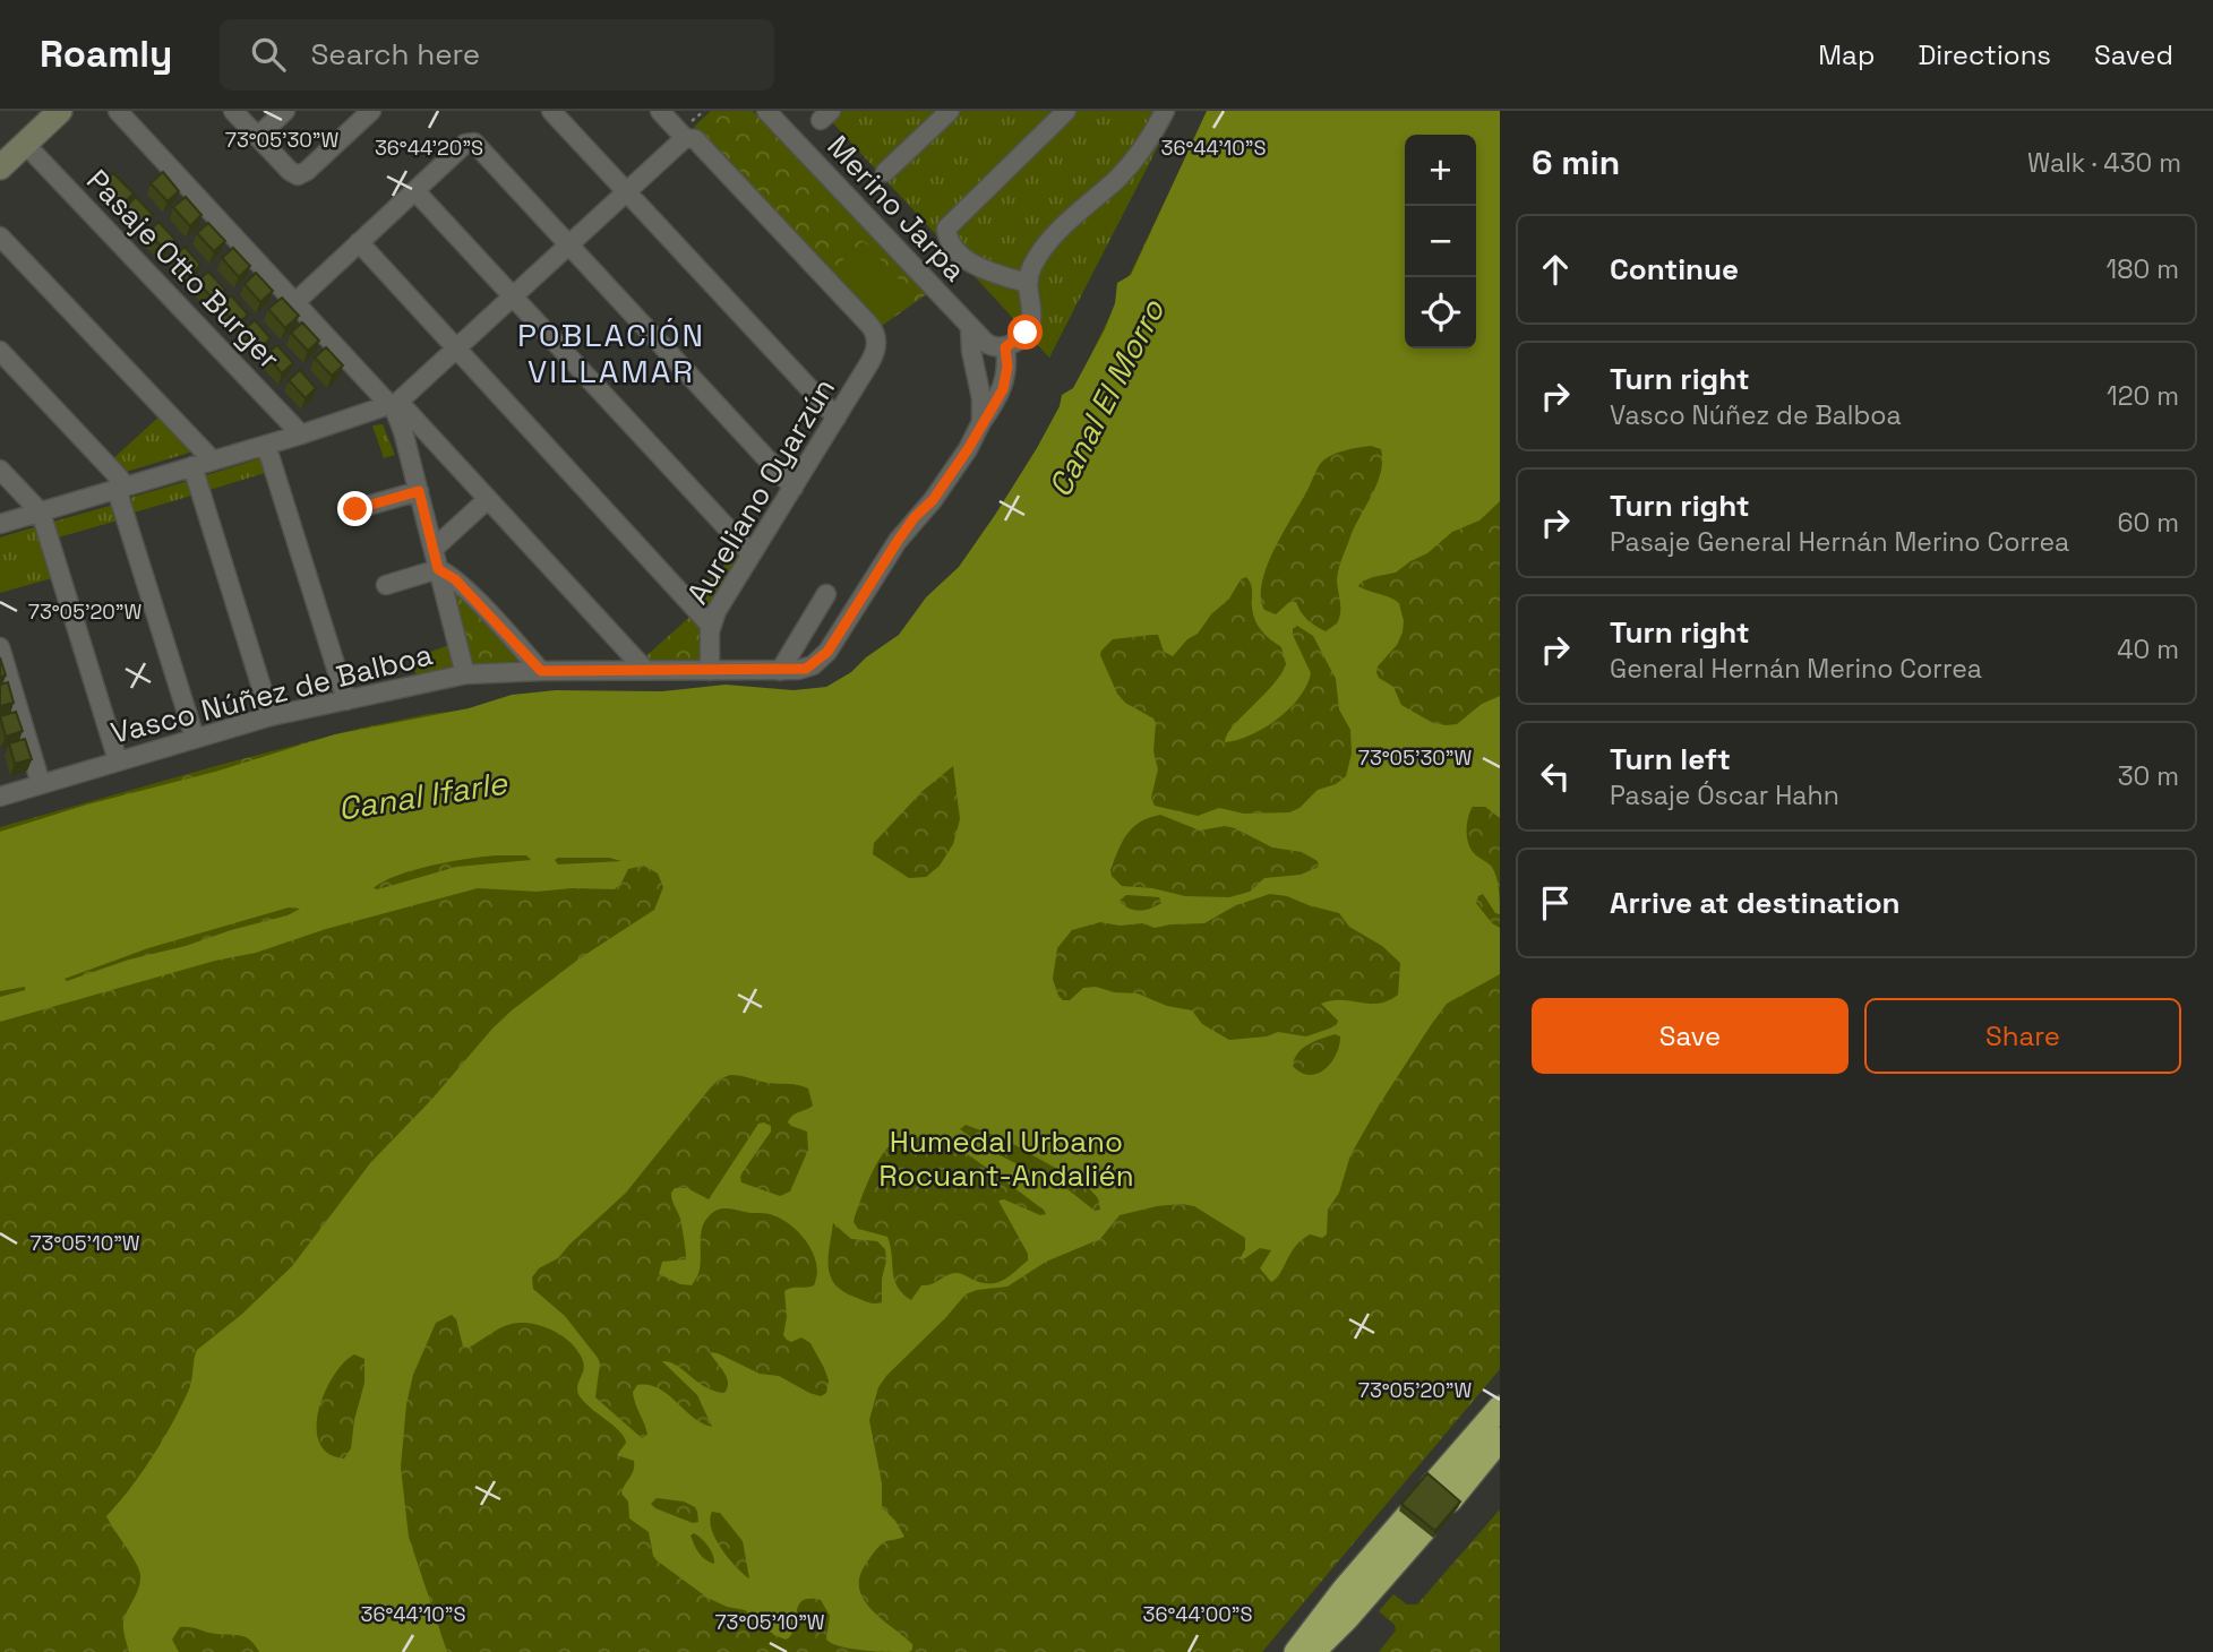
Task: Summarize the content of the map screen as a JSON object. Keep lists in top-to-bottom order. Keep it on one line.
{"streets":{"street":["Merino Jarpa","Pasaje Otto Burger","Aureliano Oyarzún","Vasco Núñez de Balboa"]},"crossings":[["Aureliano Oyarzún","Vasco Núñez de Balboa"]],"districts":["POBLACIÓN VILLAMAR"],"water":["Canal El Morro","Canal Ifarle"],"parks":["Humedal Urbano Rocuant-Andalién"],"page":{"header":"Roamly","search":"Search here","nav":["Map","Directions","Saved"],"heading":["6 min","Walk · 430 m"],"map_buttons":["+","−"],"list":[["Continue","180 m"],["Turn right","Vasco Núñez de Balboa","120 m"],["Turn right","Pasaje General Hernán Merino Correa","60 m"],["Turn right","General Hernán Merino Correa","40 m"],["Turn left","Pasaje Óscar Hahn","30 m"],"Arrive at destination"],"buttons":["Save","Share"]},"coordinates":["73°05'30\"W","36°44'20\"S","36°44'10\"S","73°05'20\"W","73°05'10\"W","36°44'00\"S"]}
